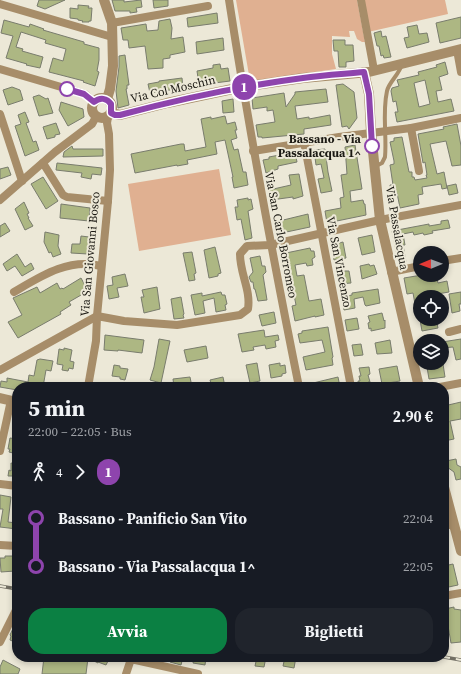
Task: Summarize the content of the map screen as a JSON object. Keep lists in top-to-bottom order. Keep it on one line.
{"streets":{"street":["Via Col Moschin","Via Passalacqua","Via San Carlo Borromeo","Via San Giovanni Bosco","Via San Vincenzo"]},"crossings":[["Via Col Moschin","Via San Carlo Borromeo"],["Via Col Moschin","Via San Giovanni Bosco"]],"places":["Bassano - Via Passalacqua 1^"],"lines":["bus line 1"],"north":"left","page":{"on_map":"1","heading":["5 min","22:00 – 22:05 · Bus","2.90 €"],"legs":["4","1"],"list":[{"name":"Bassano - Panificio San Vito","value":"22:04"},{"name":"Bassano - Via Passalacqua 1^","value":"22:05"}],"buttons":["Avvia","Biglietti"]}}
